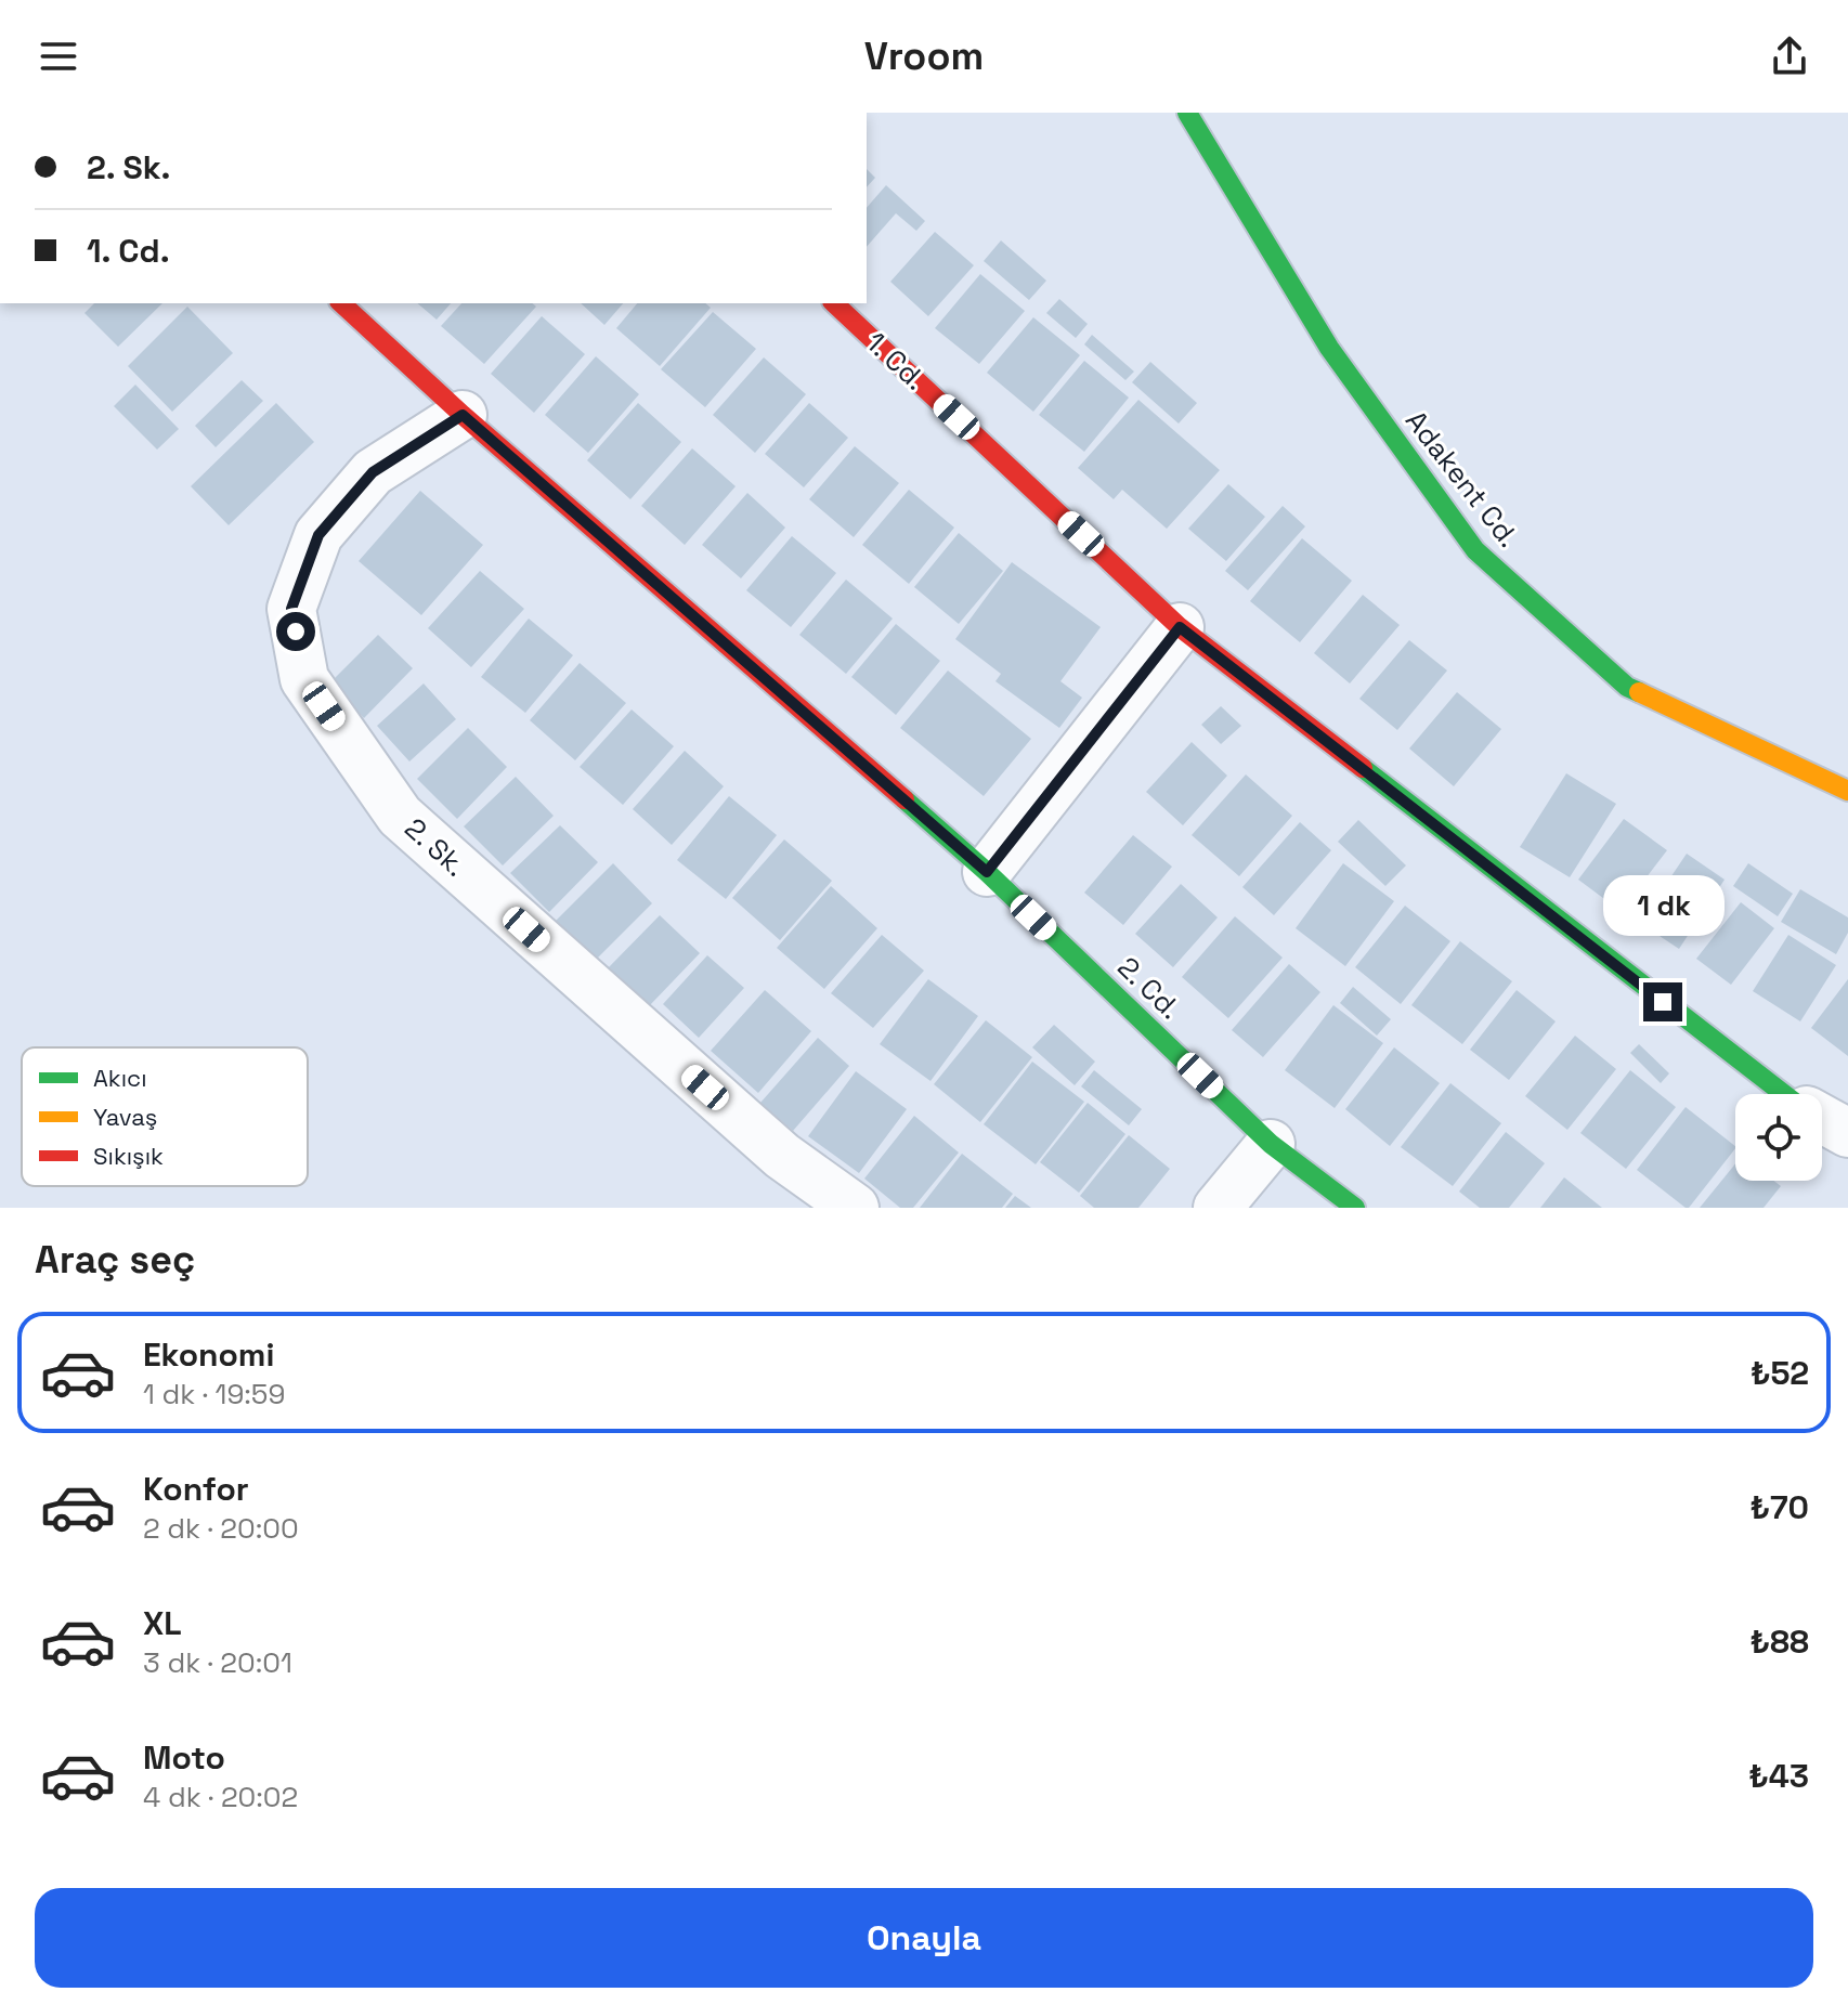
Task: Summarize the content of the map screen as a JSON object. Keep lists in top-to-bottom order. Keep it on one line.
{"streets":{"street":["1. Cd.","Adakent Cd.","2. Sk.","2. Cd."]},"legend":["Akıcı","Yavaş","Sıkışık"],"page":{"header":"Vroom","banner":["2. Sk.","1. Cd."],"bubble":"1 dk","heading":"Araç seç","list":[{"name":"Ekonomi","note":"1 dk · 19:59","value":"₺52"},{"name":"Konfor","note":"2 dk · 20:00","value":"₺70"},{"name":"XL","note":"3 dk · 20:01","value":"₺88"},{"name":"Moto","note":"4 dk · 20:02","value":"₺43"}],"buttons":"Onayla"}}
